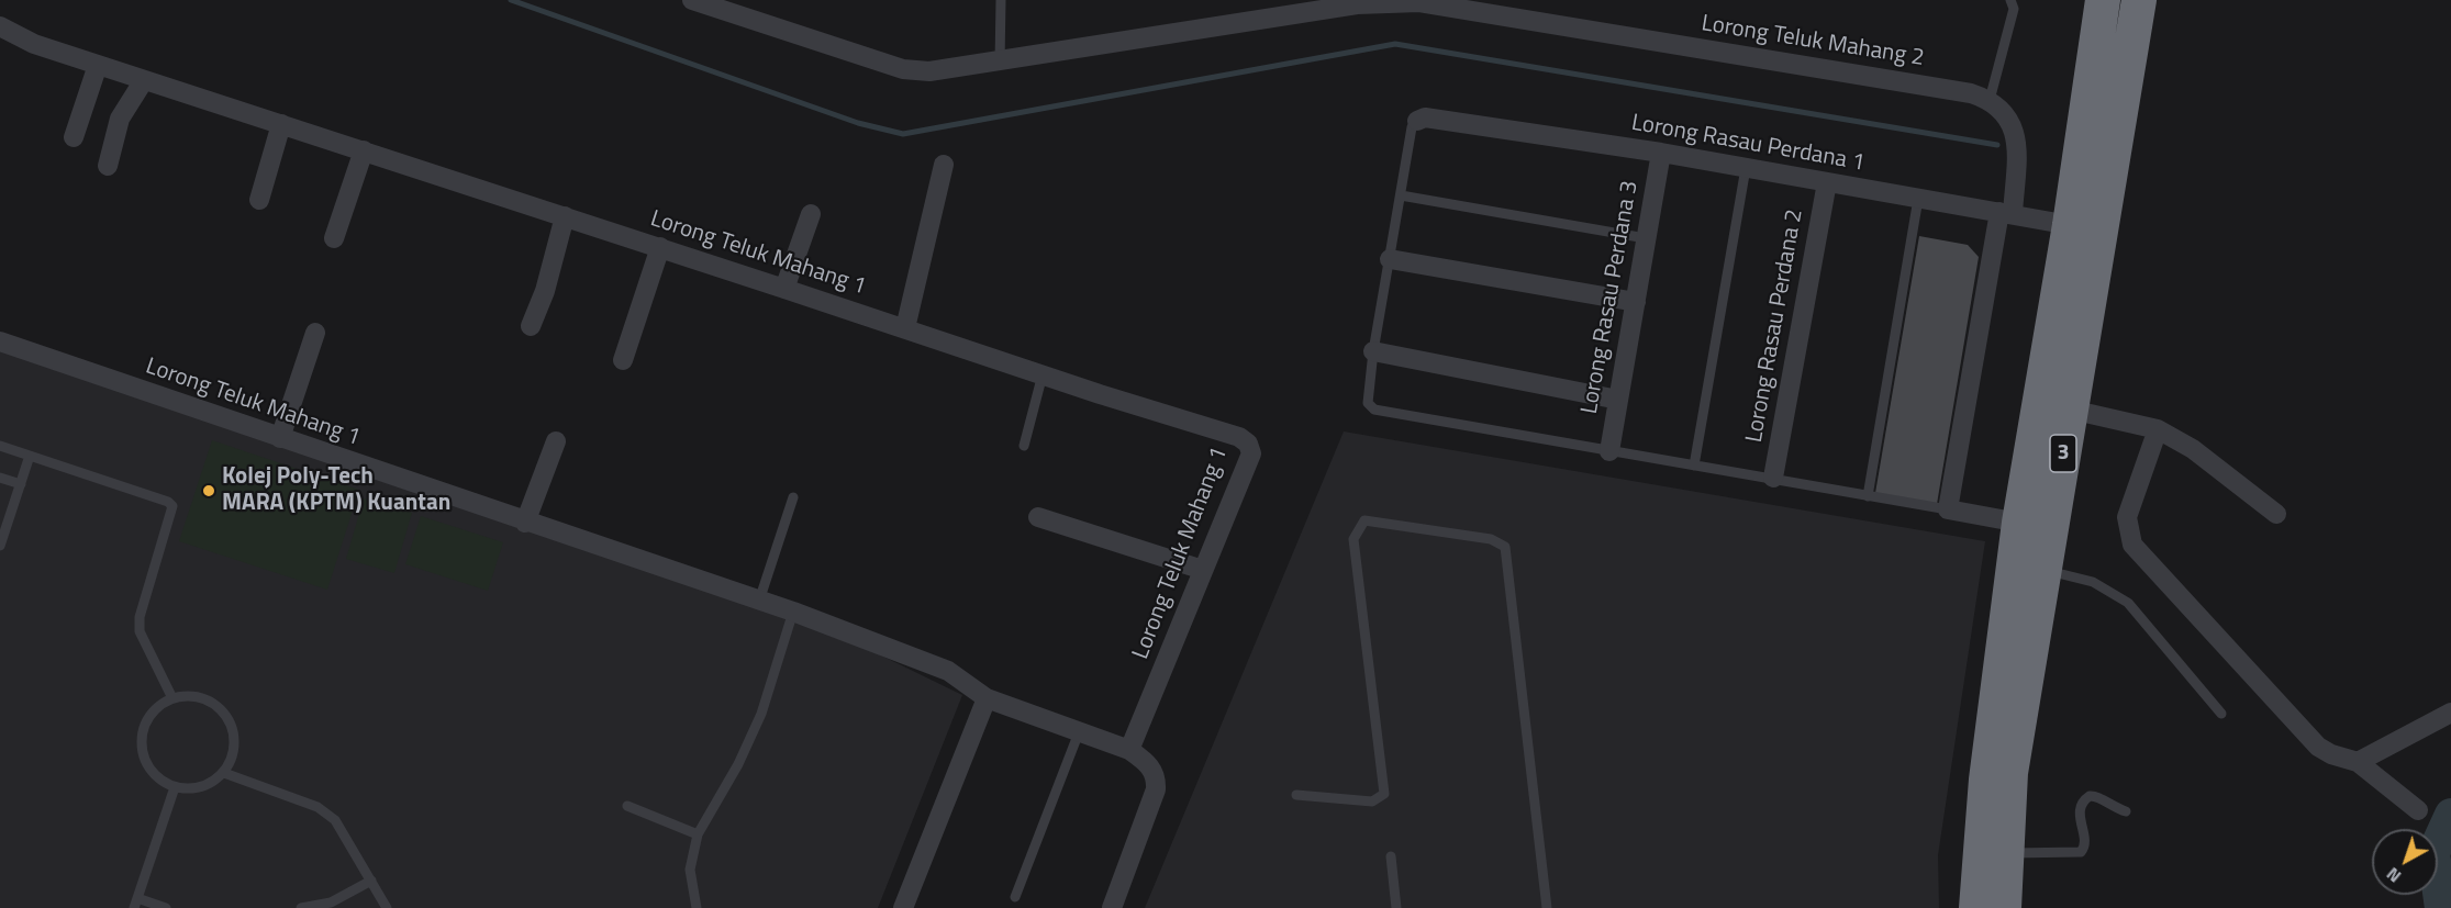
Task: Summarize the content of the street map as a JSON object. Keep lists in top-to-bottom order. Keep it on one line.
{"streets":{"highway":["3"],"street":["Lorong Teluk Mahang 2","Lorong Rasau Perdana 1","Lorong Teluk Mahang 1","Lorong Rasau Perdana 3","Lorong Rasau Perdana 2"]},"crossings":[["Lorong Rasau Perdana 1","Lorong Rasau Perdana 3"],["Lorong Rasau Perdana 1","Lorong Rasau Perdana 2"],["Lorong Rasau Perdana 1","3"]],"places":["Kolej Poly-Tech MARA (KPTM) Kuantan"],"north":"bottom left"}
